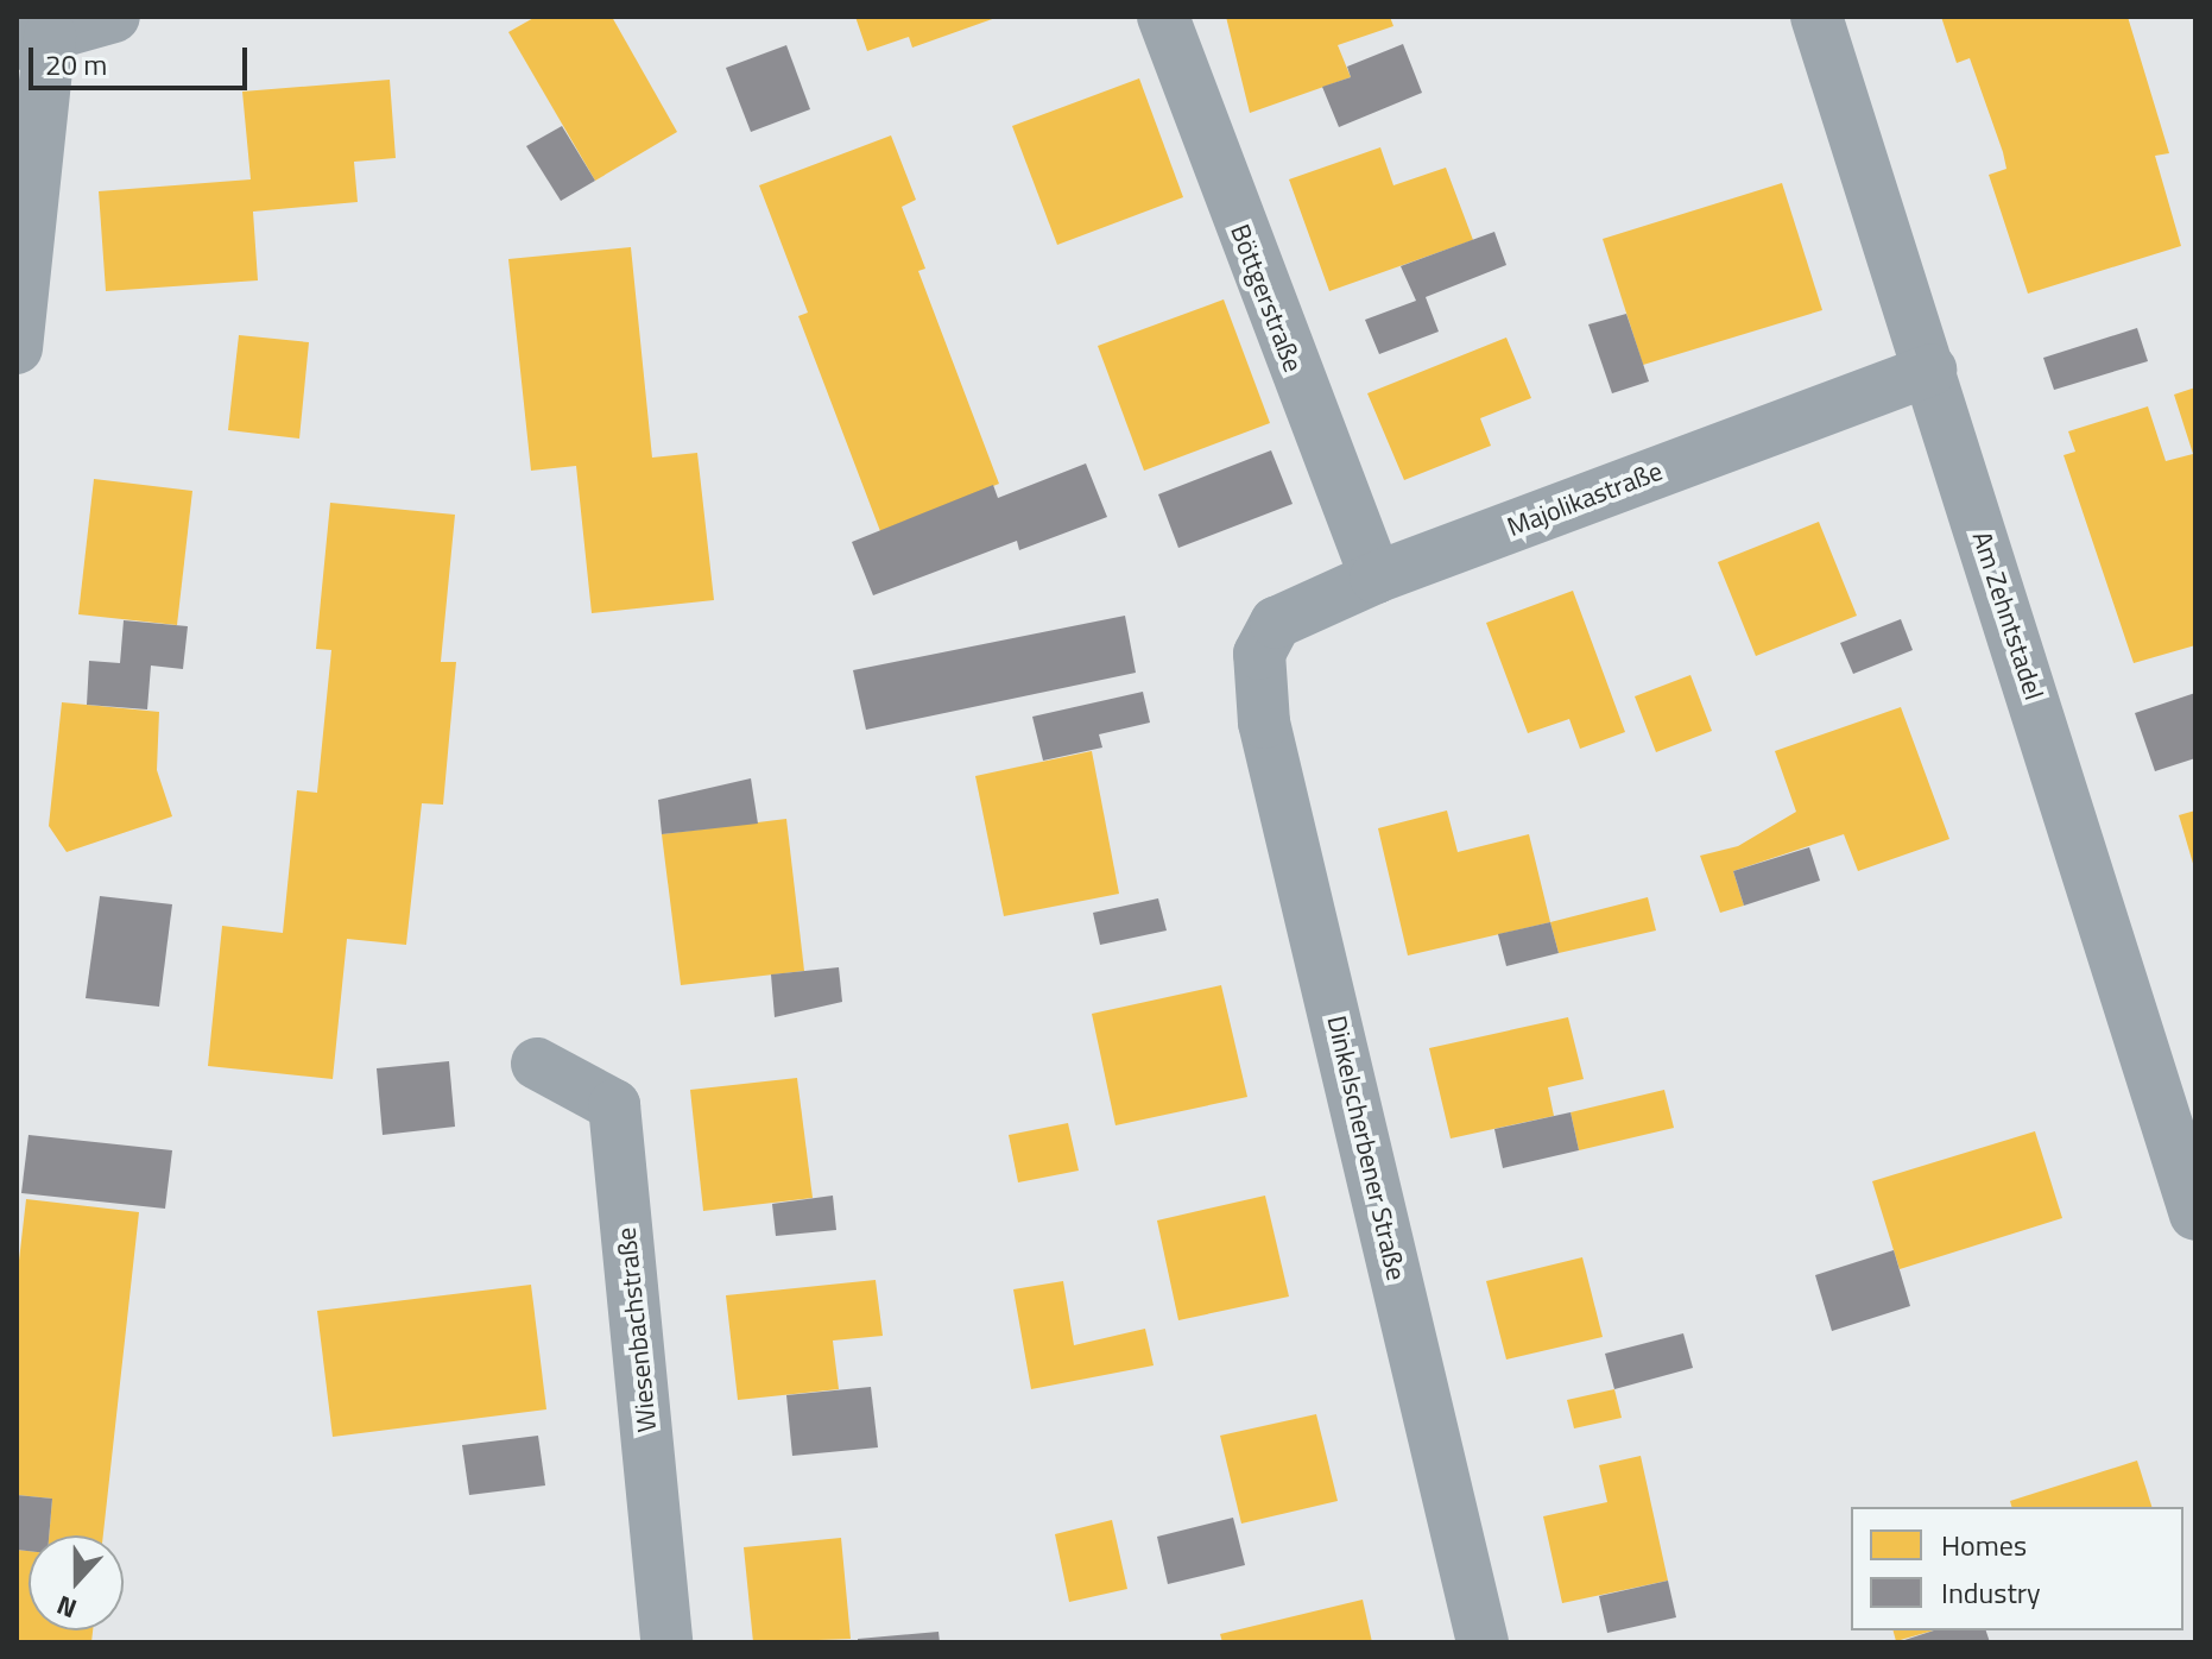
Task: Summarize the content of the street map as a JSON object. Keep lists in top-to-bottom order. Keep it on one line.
{"streets":{"street":["Böttgerstraße","Majolikastraße","Am Zehntstadel","Dinkelscherbener Straße","Wiesenbachstraße"]},"crossings":[["Böttgerstraße","Majolikastraße"],["Majolikastraße","Am Zehntstadel"],["Majolikastraße","Dinkelscherbener Straße"]],"legend":["Homes","Industry"],"scale_bar":"20 m","north":"bottom"}
